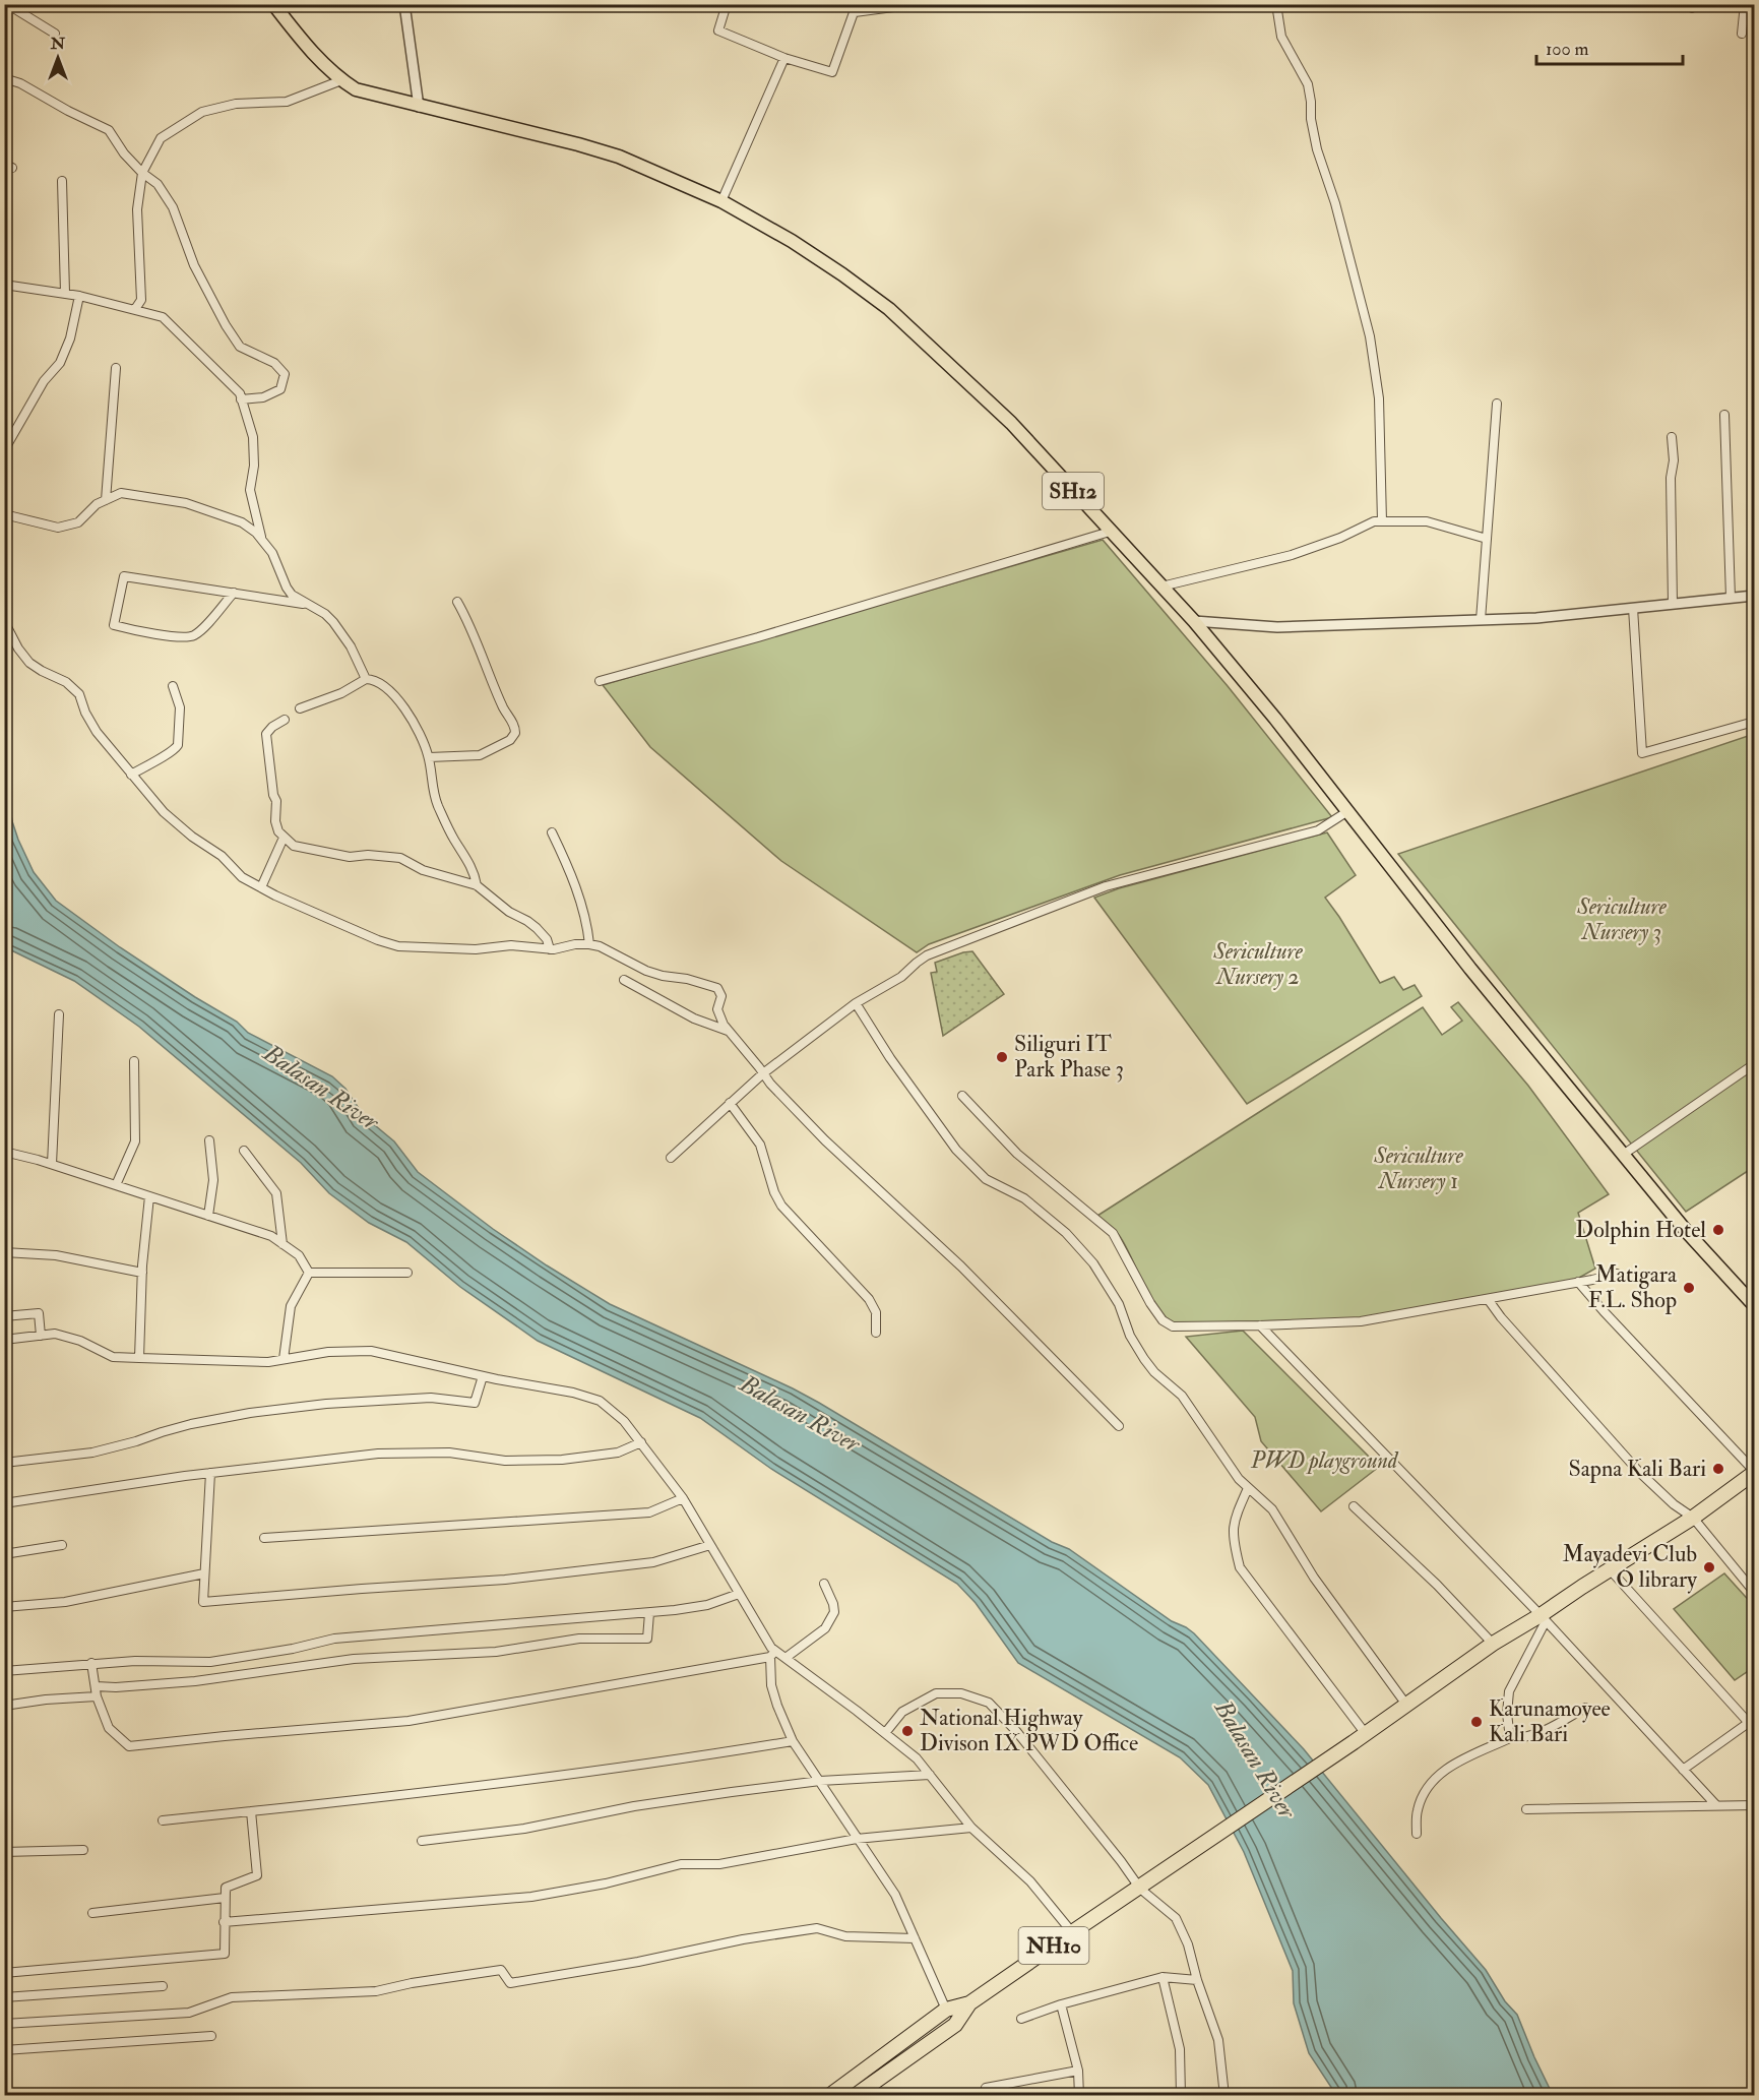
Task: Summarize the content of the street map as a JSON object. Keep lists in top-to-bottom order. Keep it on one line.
{"streets":{"highway":["NH10"],"main road":["SH12"]},"water":["Balasan River"],"parks":["Sericulture Nursery 3","Sericulture Nursery 2","Sericulture Nursery 1","PWD playground"],"places":["Siliguri IT Park Phase 3","Dolphin Hotel","Matigara F.L. Shop","Sapna Kali Bari","Mayadevi Club O library","Karunamoyee Kali Bari","National Highway Divison IX PWD Office"],"scale_bar":"100 m","north":"top"}
